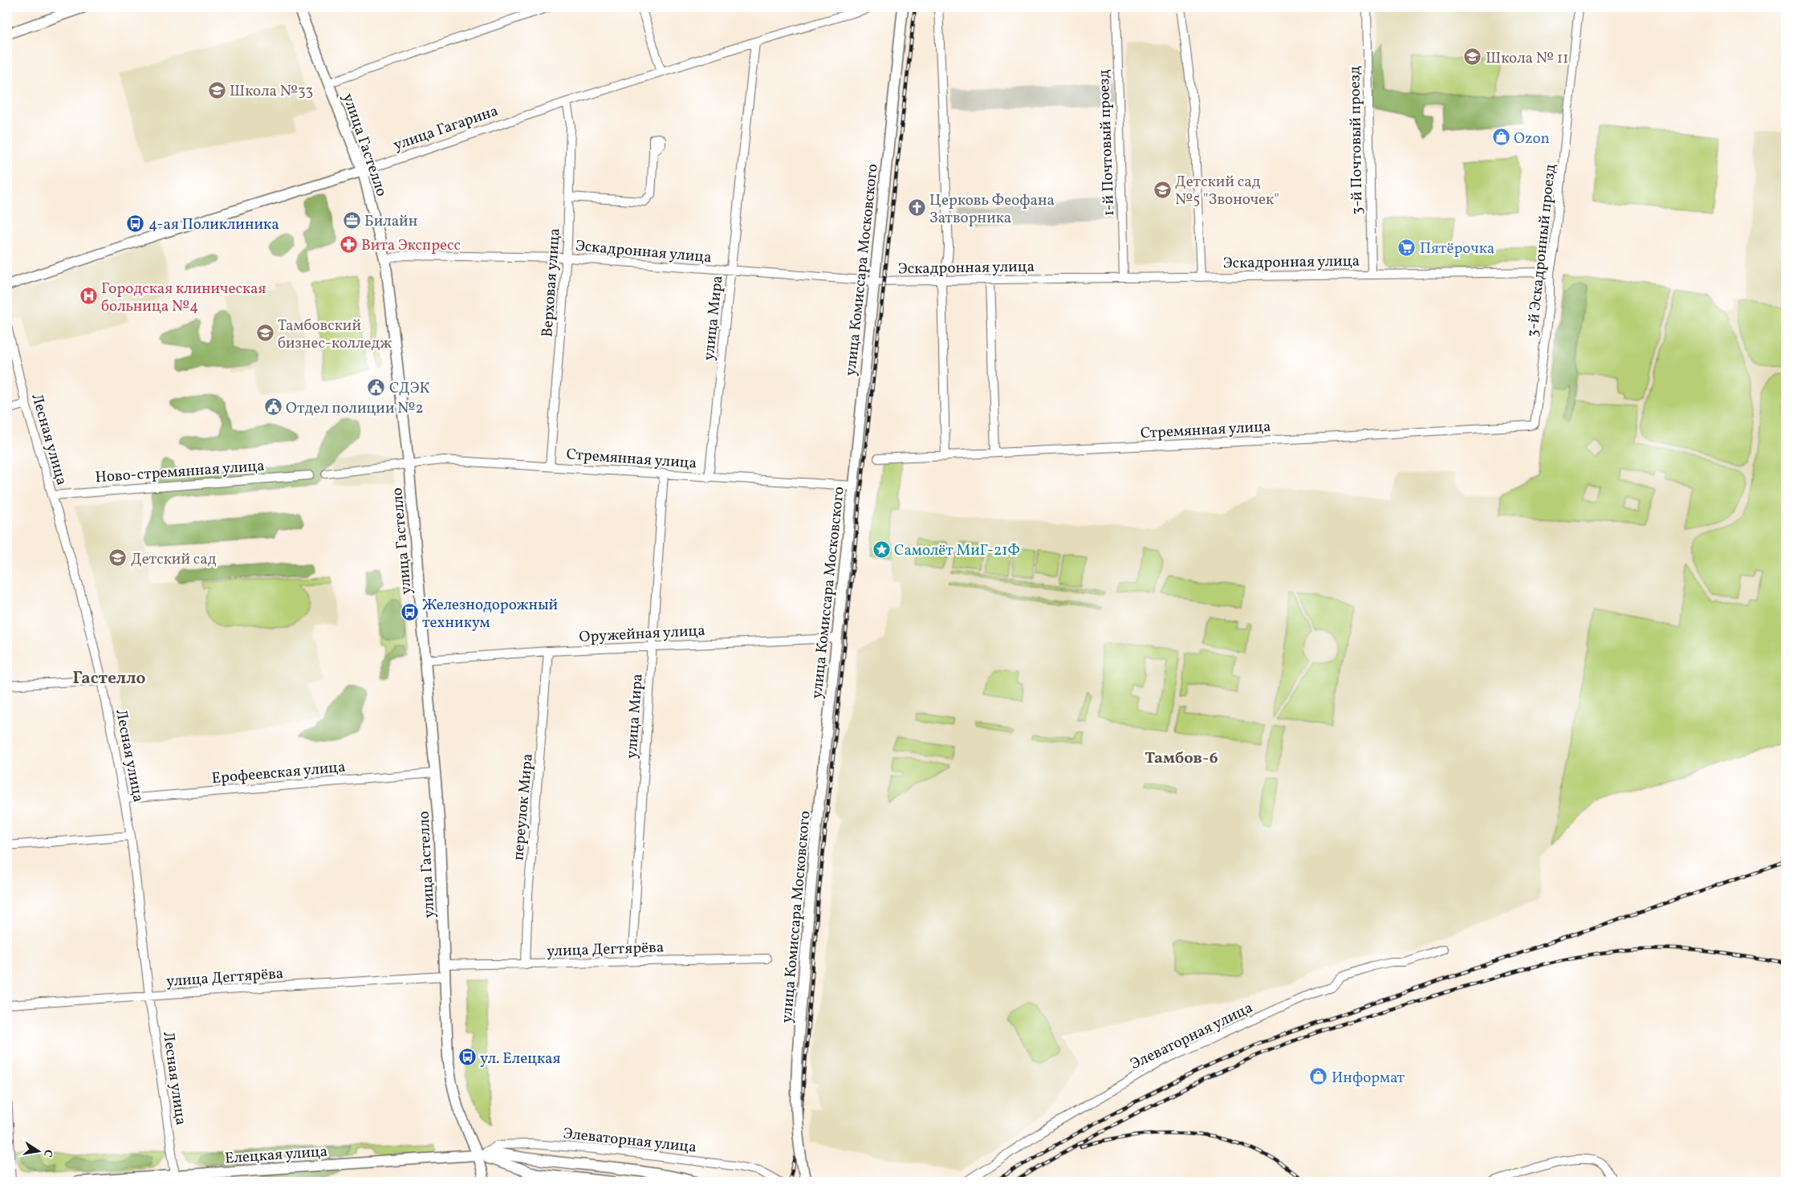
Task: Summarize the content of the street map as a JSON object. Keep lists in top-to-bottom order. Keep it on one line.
{"streets":{"main road":["улица Гагарина","улица Гастелло","улица Комиссара Московского","Елецкая улица"],"street":["3-й Почтовый проезд","1-й Почтовый проезд","Эскадронная улица","3-й Эскадронный проезд","Верховая улица","улица Мира","Стремянная улица","Лесная улица","Ново-стремянная улица","Оружейная улица","Ерофеевская улица","переулок Мира","улица Дегтярёва","Элеваторная улица"]},"crossings":[["улица Гагарина","улица Гастелло"],["улица Гагарина","Верховая улица"],["улица Гагарина","улица Мира"],["3-й Почтовый проезд","Эскадронная улица"],["1-й Почтовый проезд","Эскадронная улица"],["улица Гастелло","Эскадронная улица"],["улица Гастелло","Стремянная улица"],["улица Гастелло","Оружейная улица"],["улица Гастелло","Ерофеевская улица"],["улица Гастелло","улица Дегтярёва"],["улица Гастелло","Элеваторная улица"],["улица Гастелло","Елецкая улица"],["Эскадронная улица","3-й Эскадронный проезд"],["Эскадронная улица","улица Комиссара Московского"],["Эскадронная улица","Верховая улица"],["Эскадронная улица","улица Мира"],["3-й Эскадронный проезд","Стремянная улица"],["улица Комиссара Московского","Стремянная улица"],["улица Комиссара Московского","Оружейная улица"],["Верховая улица","Стремянная улица"],["улица Мира","Стремянная улица"],["улица Мира","Оружейная улица"],["улица Мира","улица Дегтярёва"],["Лесная улица","Ново-стремянная улица"],["Лесная улица","Ерофеевская улица"],["Лесная улица","улица Дегтярёва"],["Лесная улица","Елецкая улица"],["Оружейная улица","переулок Мира"],["переулок Мира","улица Дегтярёва"],["Элеваторная улица","Елецкая улица"]],"districts":["Гастелло","Тамбов-6"],"places":{"school or university":["Школа № 11","Школа №33","Детский сад №5 \"Звоночек\"","Тамбовский бизнес-колледж","Детский сад"],"shop":["Ozon","Информат"],"church":["Церковь Феофана Затворника"],"office":["Билайн"],"bus stop":["4-ая Поликлиника","Железнодорожный техникум","ул. Елецкая"],"pharmacy":["Вита Экспресс"],"supermarket":["Пятёрочка"],"hospital":["Городская клиническая больница №4"],"public building":["СДЭК","Отдел полиции №2"],"place":["Самолёт МиГ-21Ф"]},"north":"right"}
